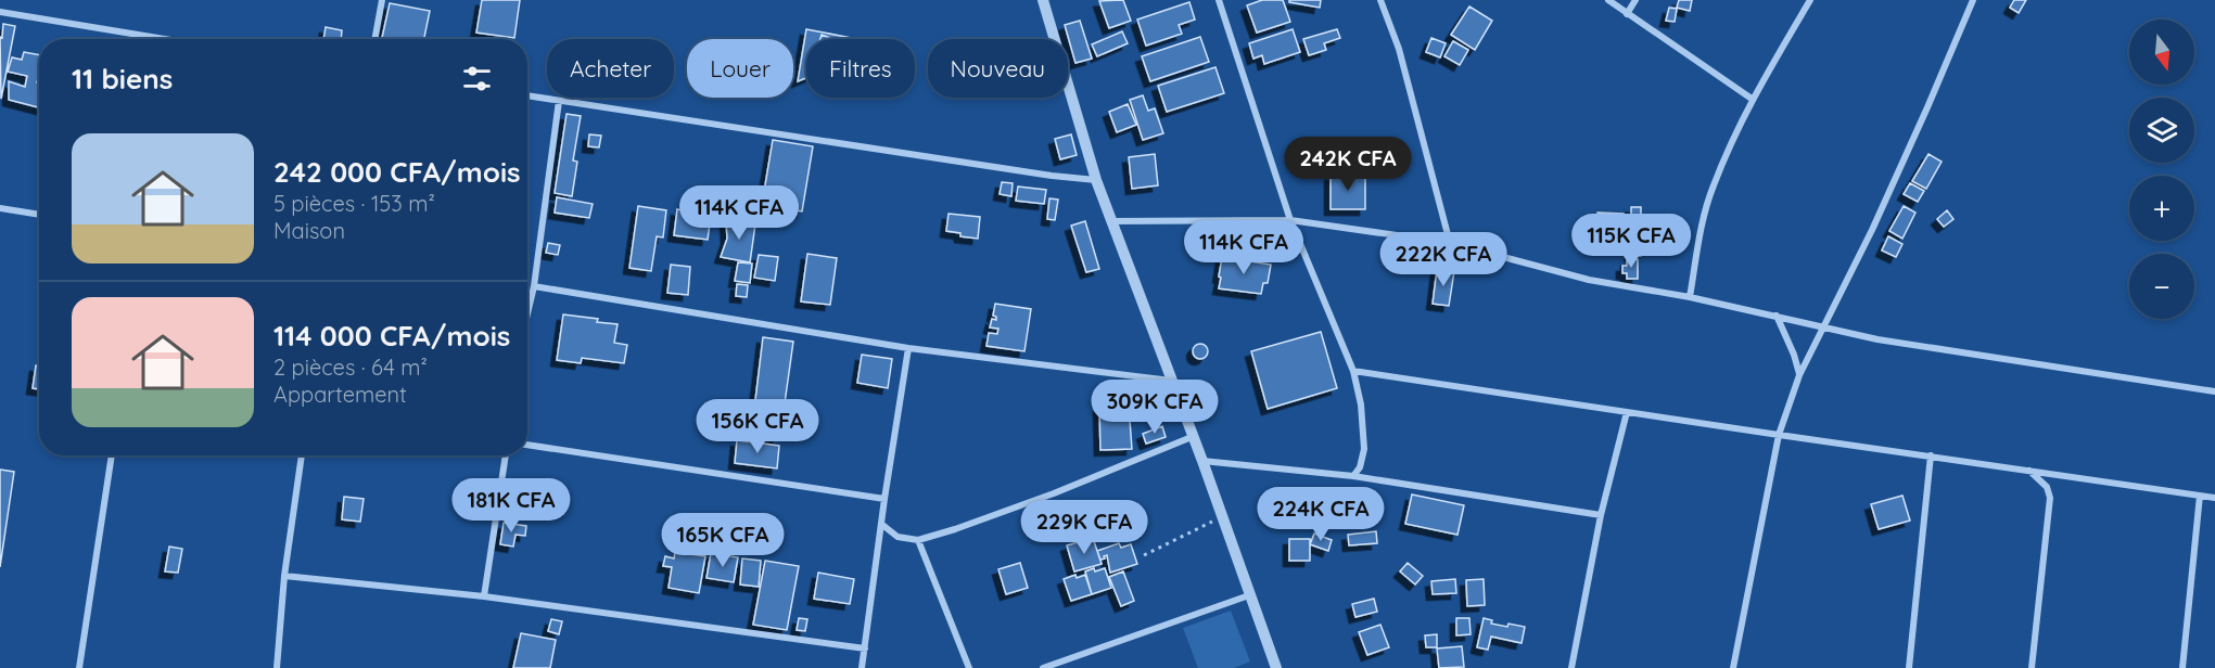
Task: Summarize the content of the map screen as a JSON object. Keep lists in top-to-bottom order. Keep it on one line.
{"north":"bottom","page":{"map_buttons":["+","−"],"chip":["Acheter","Louer","Filtres","Nouveau"],"heading":"11 biens","list":[{"name":"242 000 CFA/mois","note":"5 pièces · 153 m² · Maison"},{"name":"114 000 CFA/mois","note":"2 pièces · 64 m² · Appartement"}],"price":["242K CFA","114K CFA","115K CFA","114K CFA","222K CFA","309K CFA","156K CFA","181K CFA","224K CFA","229K CFA","165K CFA"]}}
